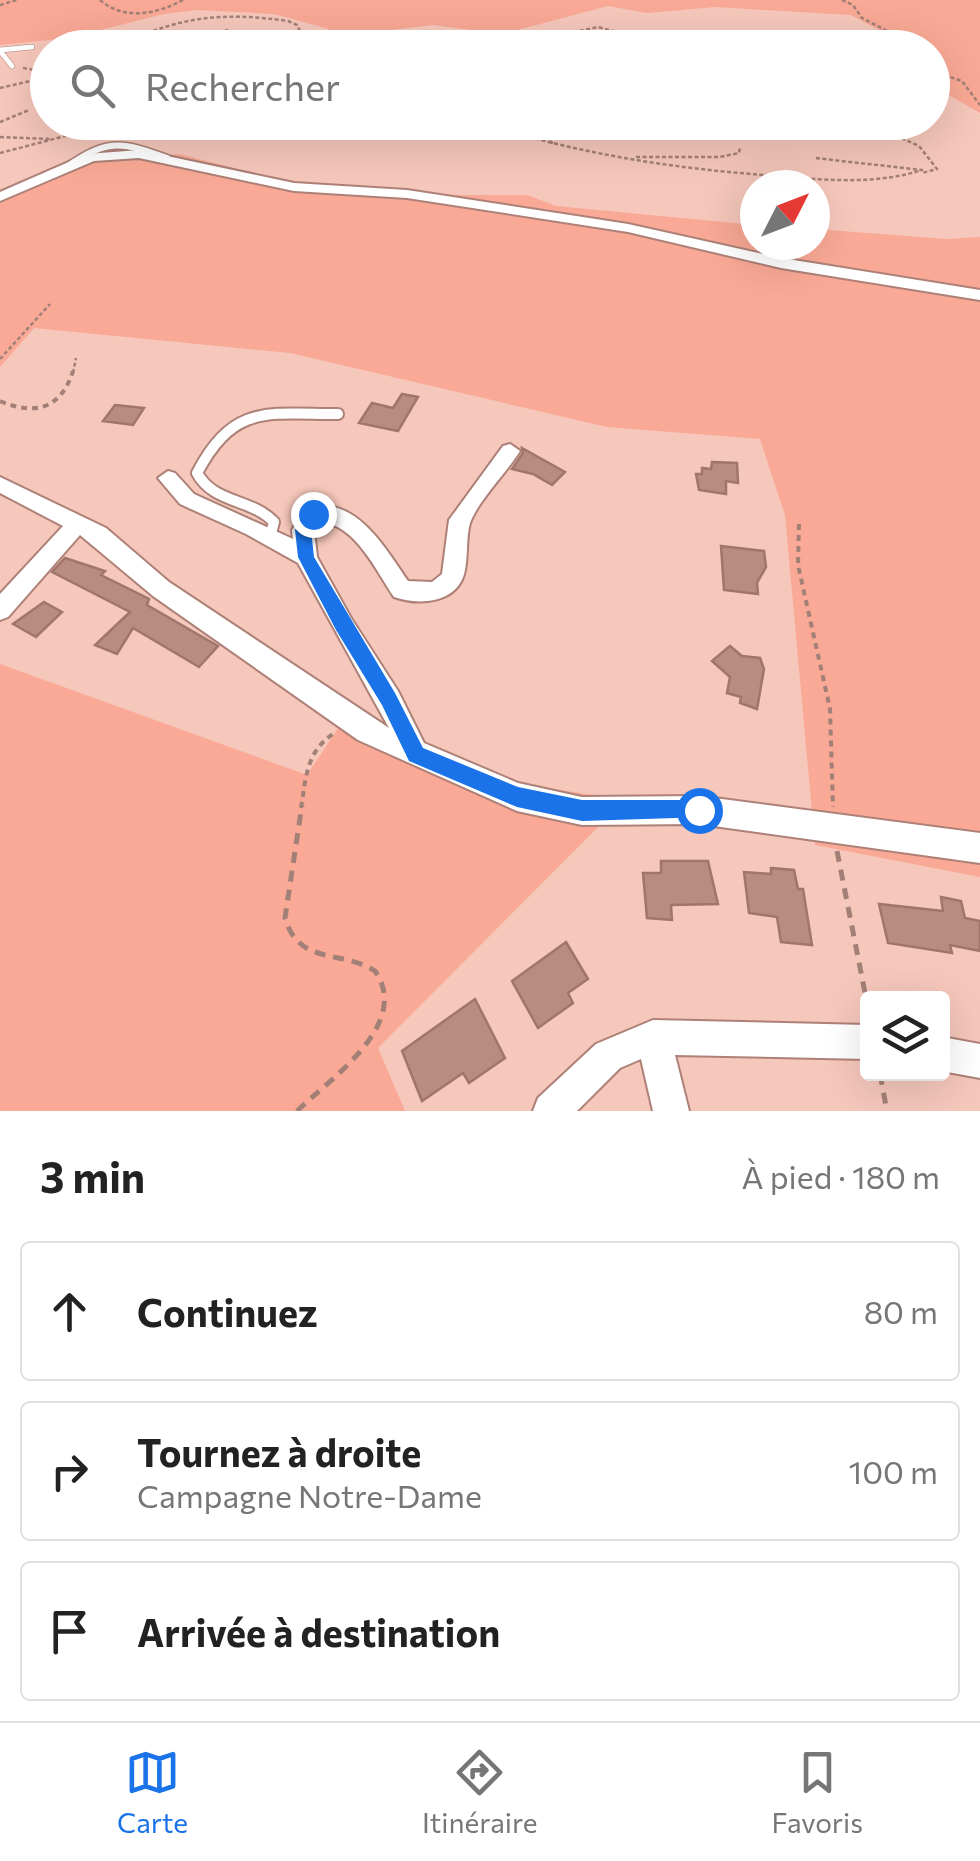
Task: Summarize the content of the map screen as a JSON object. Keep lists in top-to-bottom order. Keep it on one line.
{"north":"top right","page":{"search":"Rechercher","heading":["3 min","À pied · 180 m"],"list":[["Continuez","80 m"],["Tournez à droite","Campagne Notre-Dame","100 m"],"Arrivée à destination"],"nav":["Carte","Itinéraire","Favoris"]}}
